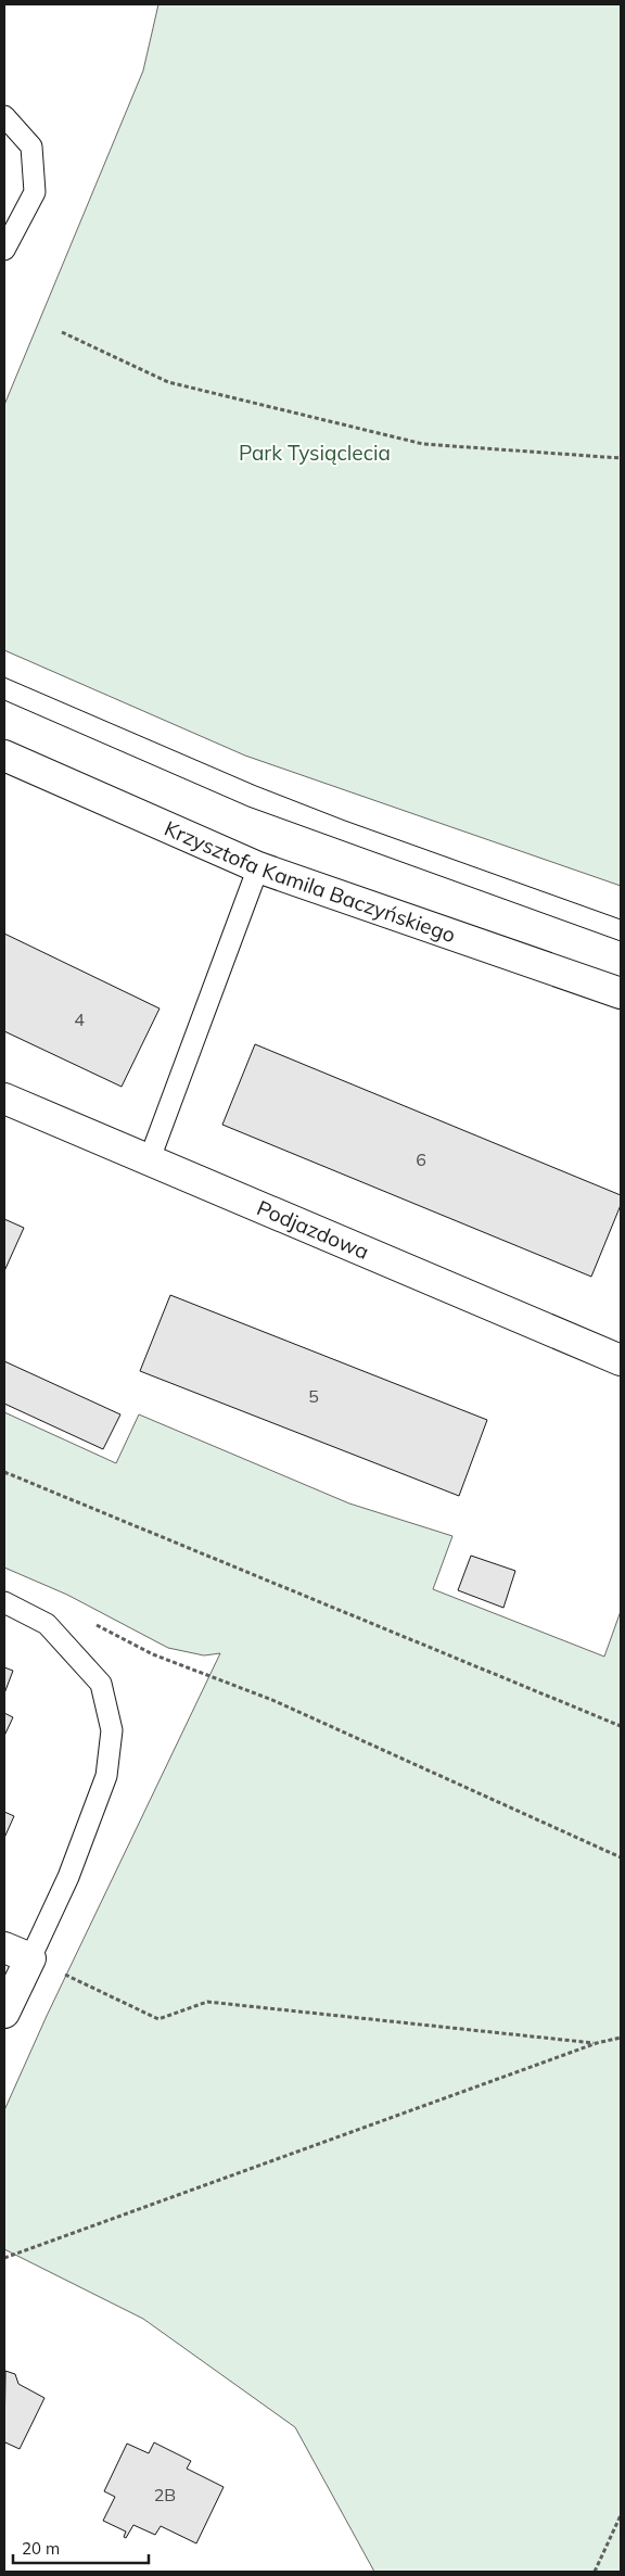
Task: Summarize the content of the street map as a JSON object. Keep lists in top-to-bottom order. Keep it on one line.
{"streets":{"street":["Krzysztofa Kamila Baczyńskiego","Podjazdowa"]},"parks":["Park Tysiąclecia"],"house_numbers":["4","6","5","2B"],"scale_bar":"20 m"}
